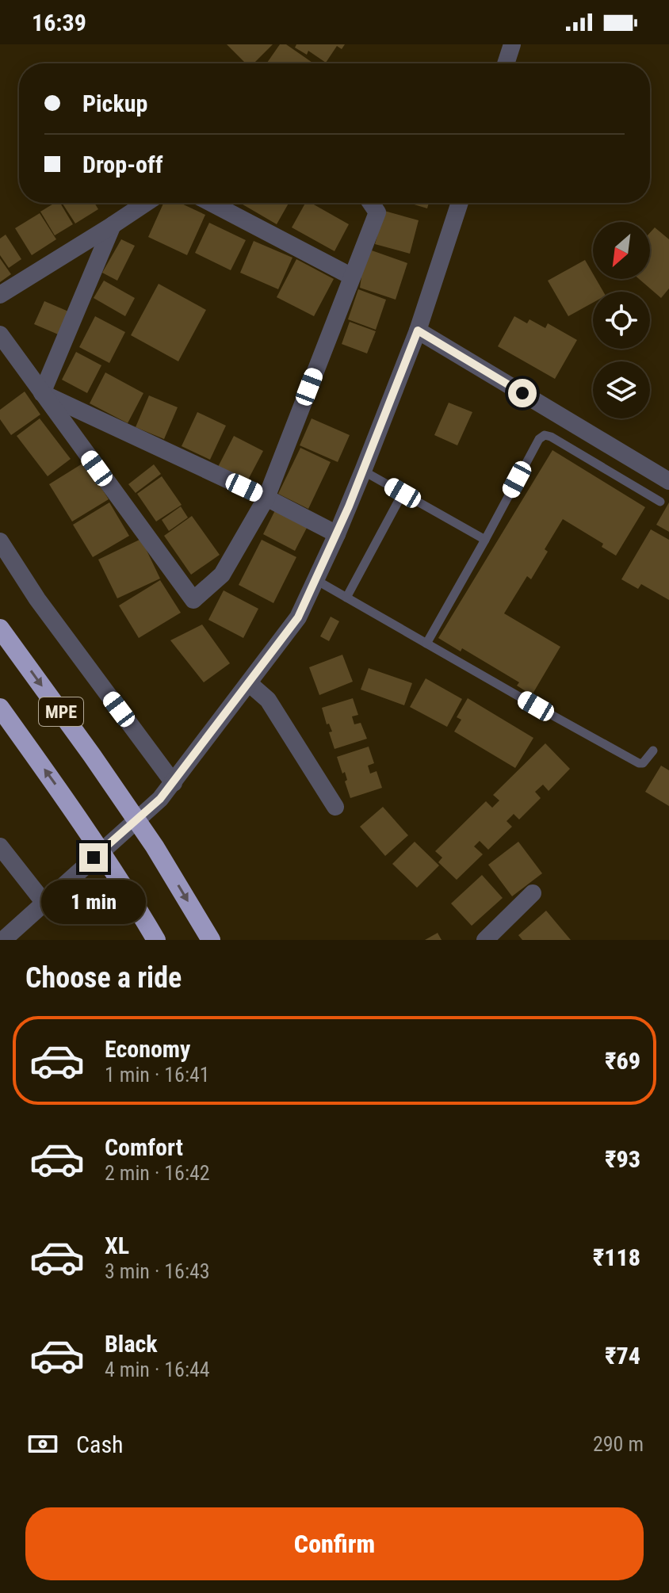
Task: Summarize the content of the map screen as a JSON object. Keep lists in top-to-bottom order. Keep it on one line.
{"streets":{"highway":["MPE"]},"north":"bottom left","page":{"status":"16:39","banner":["Pickup","Drop-off"],"bubble":"1 min","heading":"Choose a ride","list":[{"name":"Economy","note":"1 min · 16:41","value":"₹69"},{"name":"Comfort","note":"2 min · 16:42","value":"₹93"},{"name":"XL","note":"3 min · 16:43","value":"₹118"},{"name":"Black","note":"4 min · 16:44","value":"₹74"}],"pay":["Cash","290 m"],"buttons":"Confirm"}}
